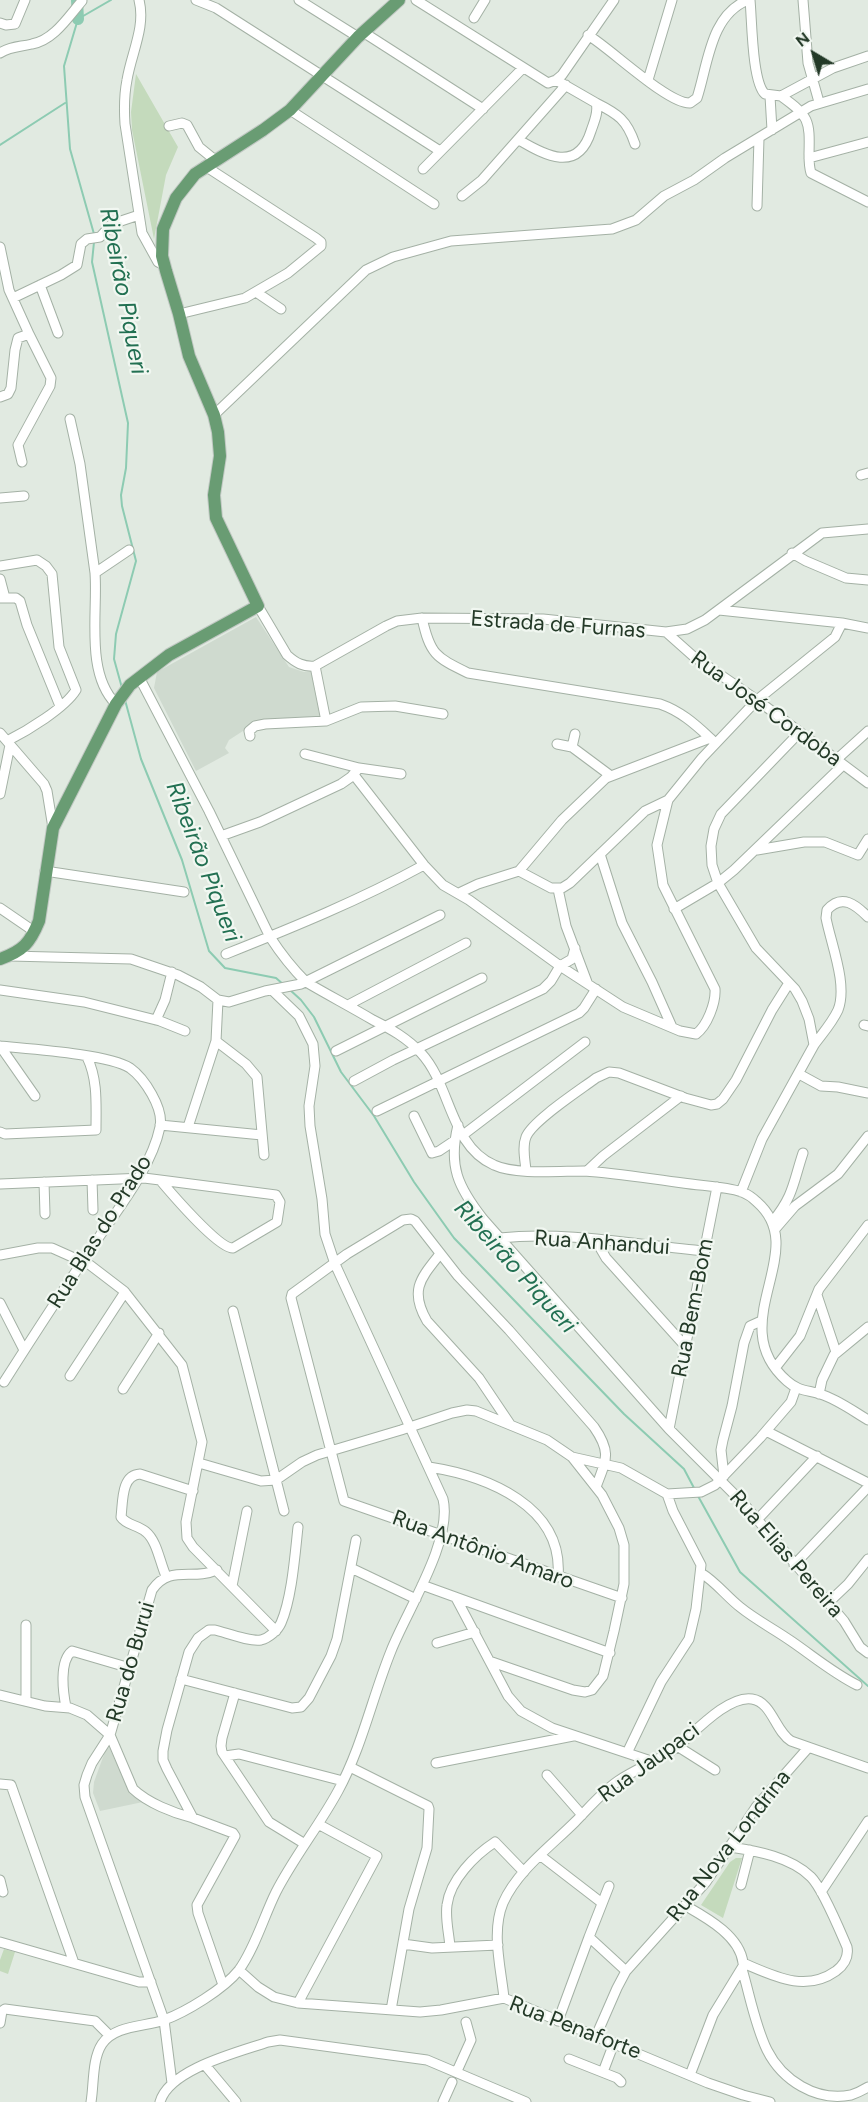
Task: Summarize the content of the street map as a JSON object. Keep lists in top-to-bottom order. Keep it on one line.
{"streets":{"street":["Estrada de Furnas","Rua José Cordoba","Rua Blas do Prado","Rua Anhandui","Rua Bem-Bom","Rua Antônio Amaro","Rua Elias Pereira","Rua do Burui","Rua Jaupaci","Rua Nova Londrina","Rua Penaforte"]},"crossings":[["Estrada de Furnas","Rua José Cordoba"],["Rua Anhandui","Rua Bem-Bom"],["Rua Jaupaci","Rua Nova Londrina"],["Rua Jaupaci","Rua Penaforte"],["Rua Nova Londrina","Rua Penaforte"]],"water":["Ribeirão Piqueri"],"north":"top left"}
